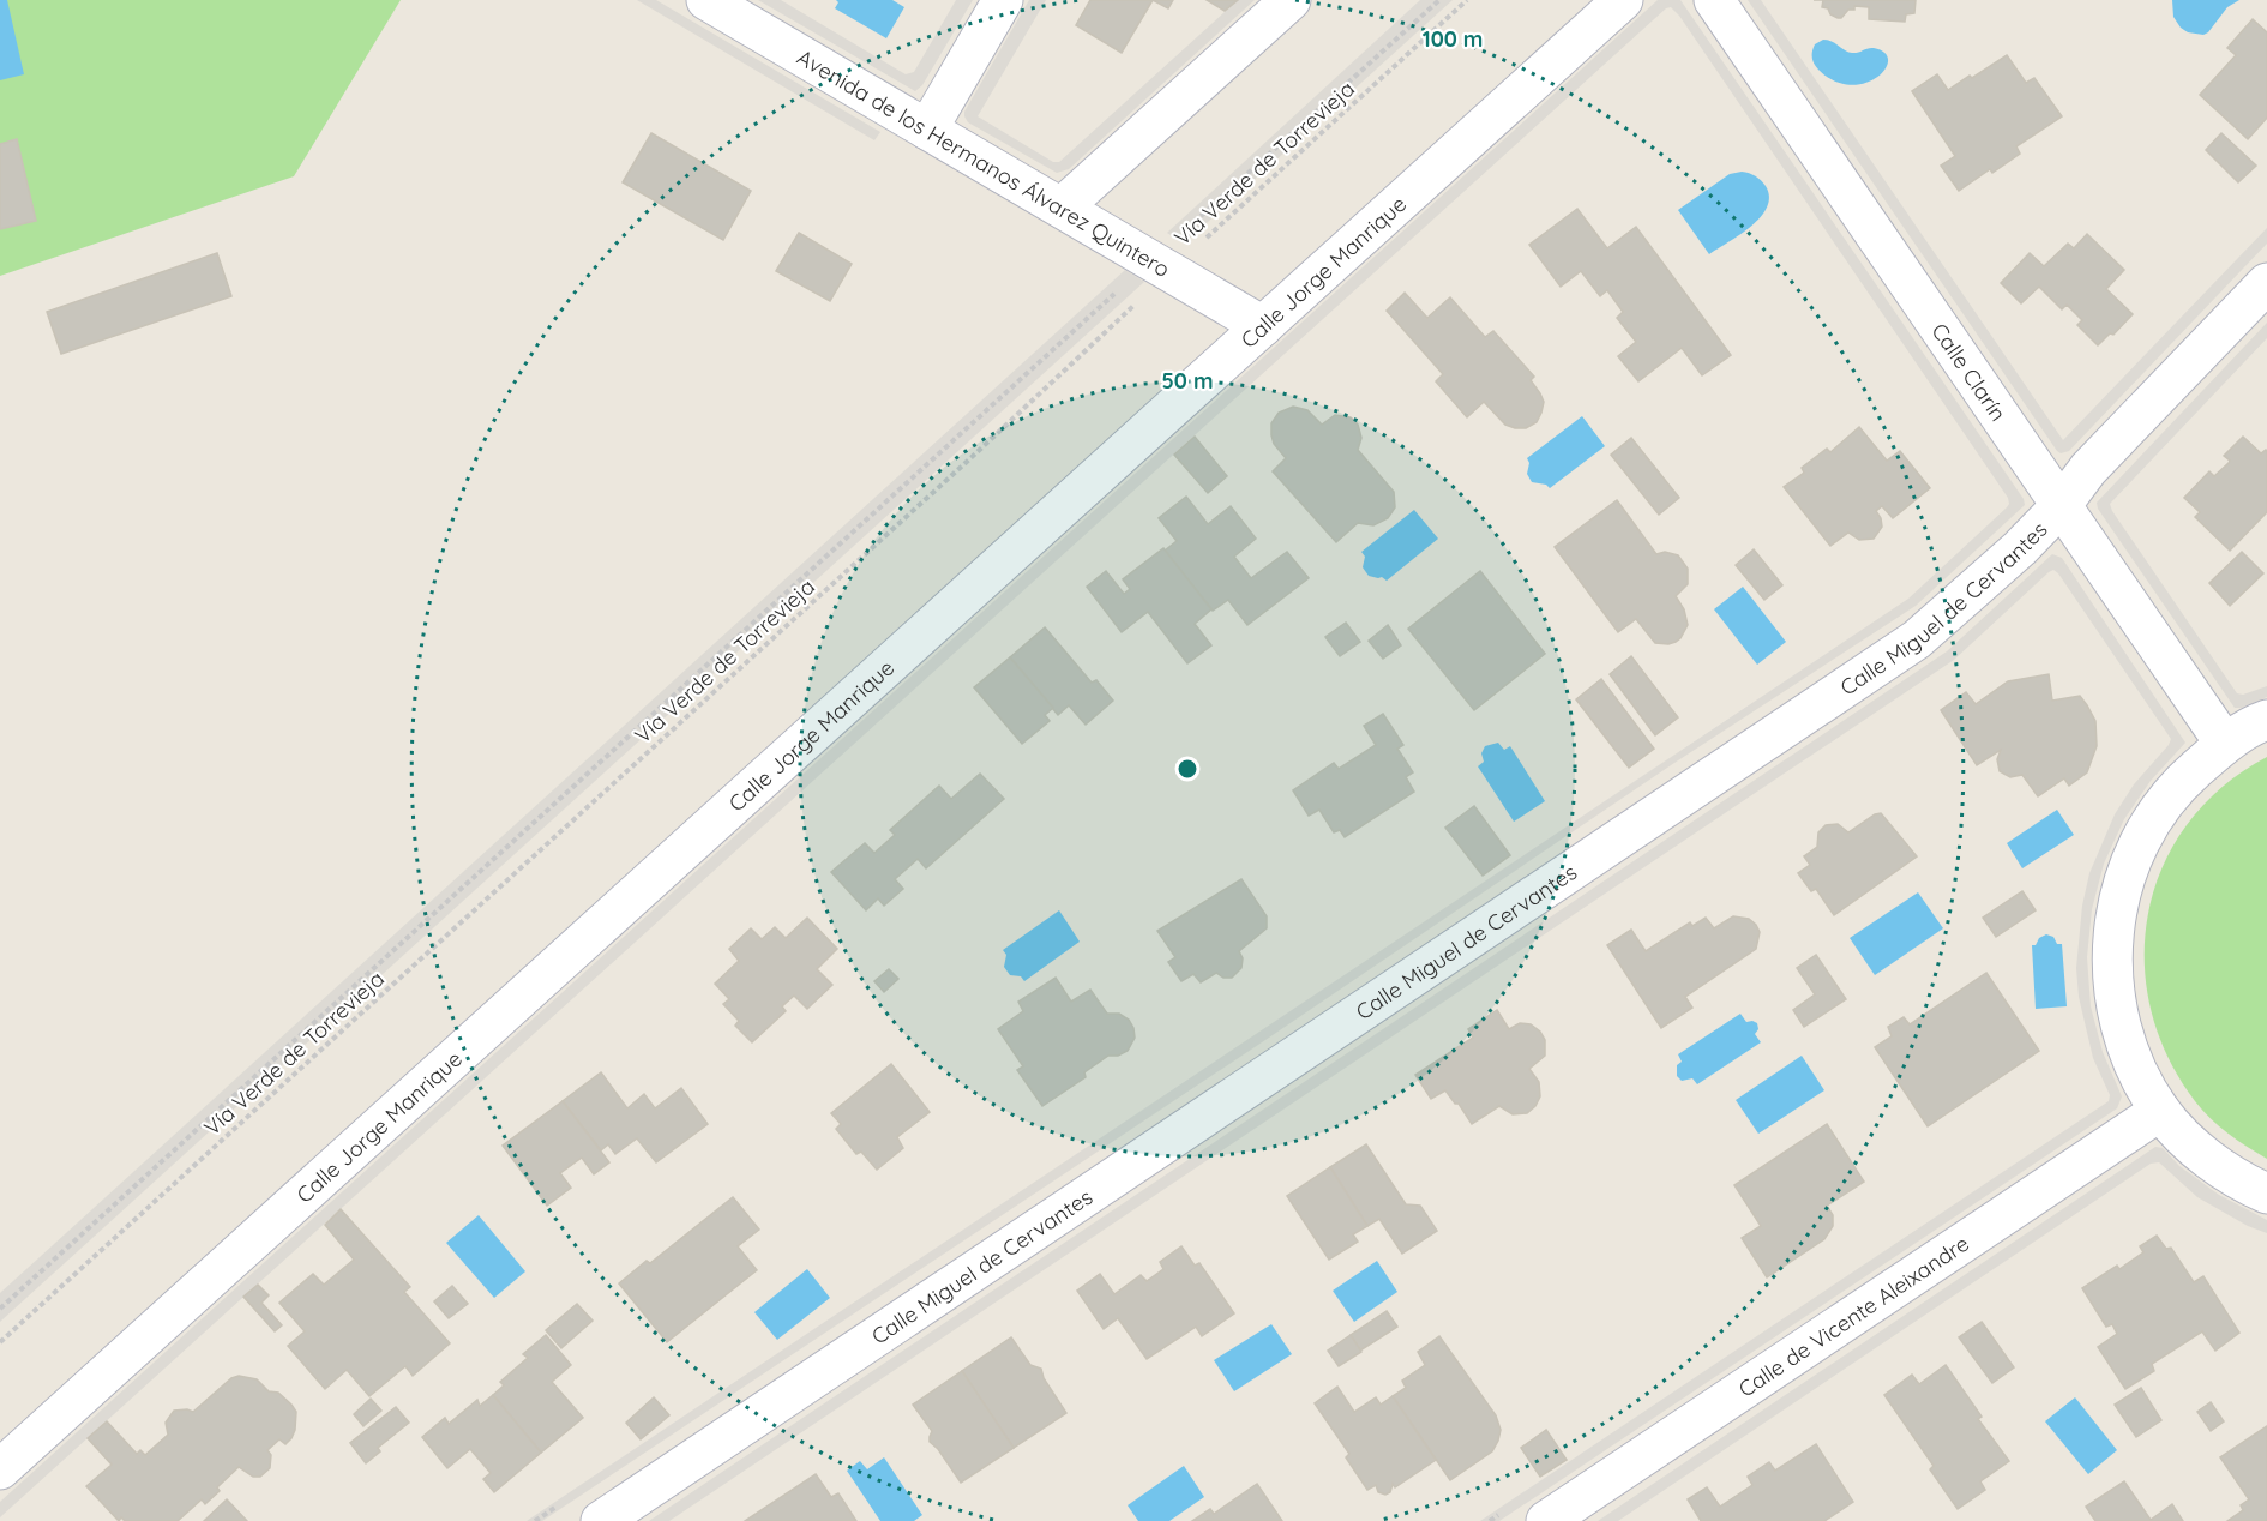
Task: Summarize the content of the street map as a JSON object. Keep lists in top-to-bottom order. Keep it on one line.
{"streets":{"street":["Avenida de los Hermanos Álvarez Quintero","Calle Jorge Manrique","Calle Clarín","Calle Miguel de Cervantes","Calle de Vicente Aleixandre"],"path":["Vía Verde de Torrevieja"]},"crossings":[["Avenida de los Hermanos Álvarez Quintero","Vía Verde de Torrevieja"],["Avenida de los Hermanos Álvarez Quintero","Calle Jorge Manrique"],["Calle Clarín","Calle Miguel de Cervantes"]],"rings":["100 m","50 m"]}
